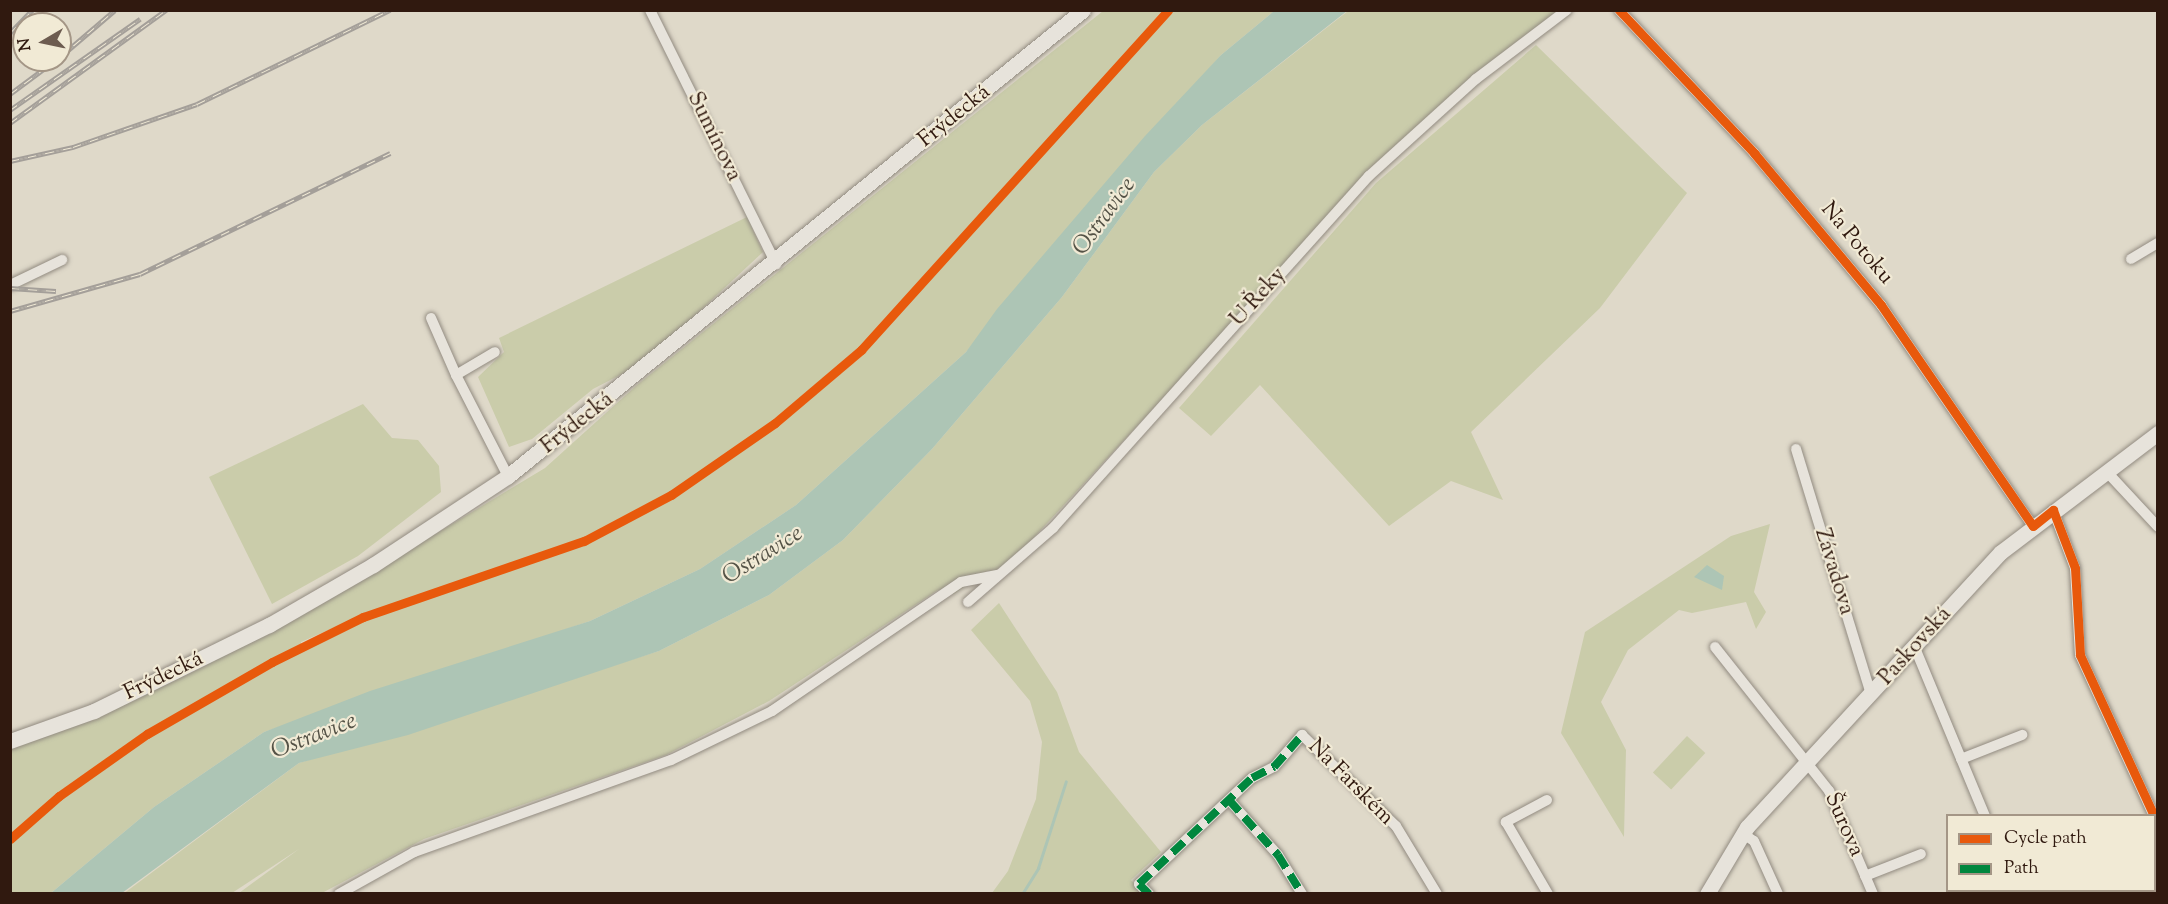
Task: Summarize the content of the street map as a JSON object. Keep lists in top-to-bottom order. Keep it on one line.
{"streets":{"main road":["Frýdecká","Paskovská"],"street":["Sumínova","Na Potoku","U Řeky","Závadova","Na Farském","Šurova"]},"crossings":[["Frýdecká","Sumínova"],["Na Potoku","Paskovská"],["Závadova","Paskovská"],["Paskovská","Šurova"]],"water":["Ostravice"],"legend":["Cycle path","Path"],"north":"left"}
